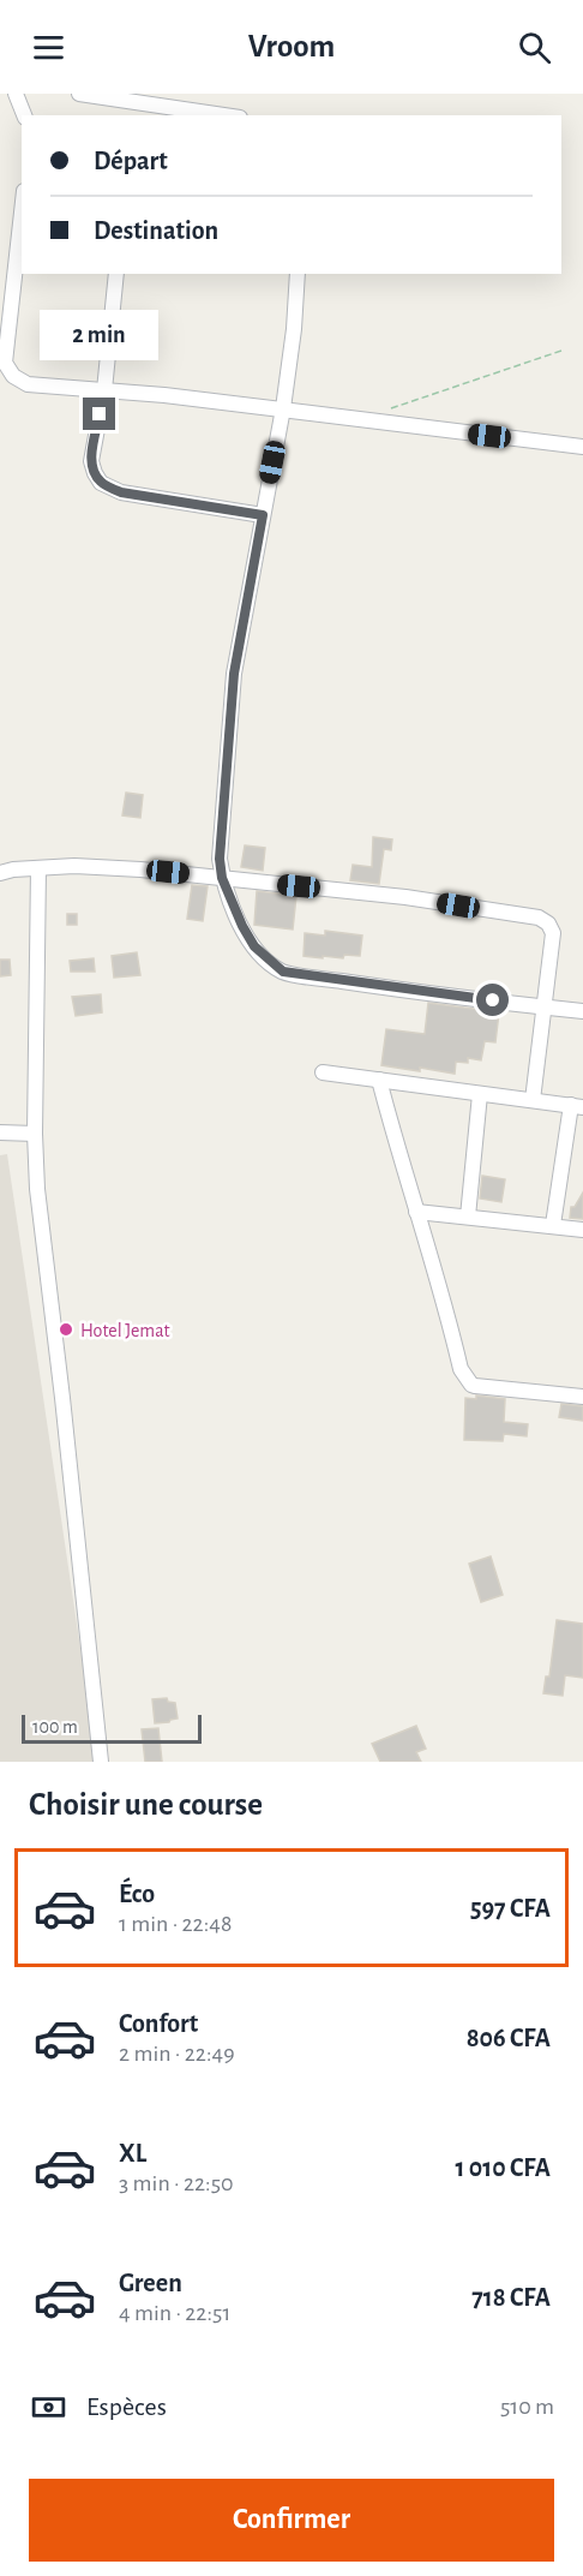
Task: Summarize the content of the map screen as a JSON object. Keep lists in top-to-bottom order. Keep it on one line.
{"places":["Hotel Jemat"],"scale_bar":"100 m","page":{"header":"Vroom","banner":["Départ","Destination"],"bubble":"2 min","scale":"100 m","heading":"Choisir une course","list":[{"name":"Éco","note":"1 min · 22:48","value":"597 CFA"},{"name":"Confort","note":"2 min · 22:49","value":"806 CFA"},{"name":"XL","note":"3 min · 22:50","value":"1 010 CFA"},{"name":"Green","note":"4 min · 22:51","value":"718 CFA"}],"pay":["Espèces","510 m"],"buttons":"Confirmer"}}
